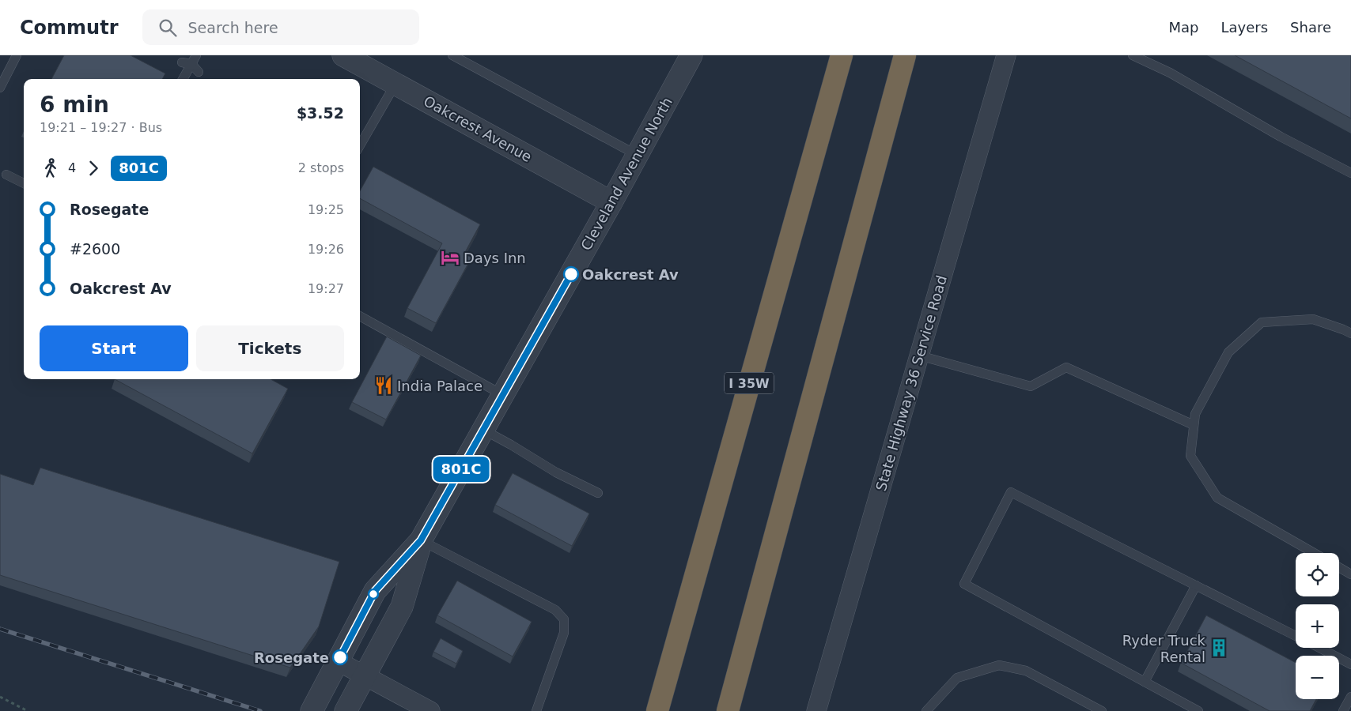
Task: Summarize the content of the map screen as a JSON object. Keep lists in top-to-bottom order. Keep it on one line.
{"streets":{"highway":["I 35W"],"street":["Oakcrest Avenue","Cleveland Avenue North","State Highway 36 Service Road"]},"crossings":[["Oakcrest Avenue","Cleveland Avenue North"]],"places":{"hotel":["Days Inn"],"other":["Oakcrest Av","Rosegate"],"restaurant":["India Palace"],"building":["Ryder Truck Rental"]},"lines":["bus line 801C"],"page":{"header":"Commutr","search":"Search here","nav":["Map","Layers","Share"],"on_map":"801C","heading":["6 min","19:21 – 19:27 · Bus","$3.52"],"legs":["4","801C","2 stops"],"list":[{"name":"Rosegate","value":"19:25"},{"name":"#2600","value":"19:26"},{"name":"Oakcrest Av","value":"19:27"}],"buttons":["Start","Tickets"],"map_buttons":["+","−"]}}
